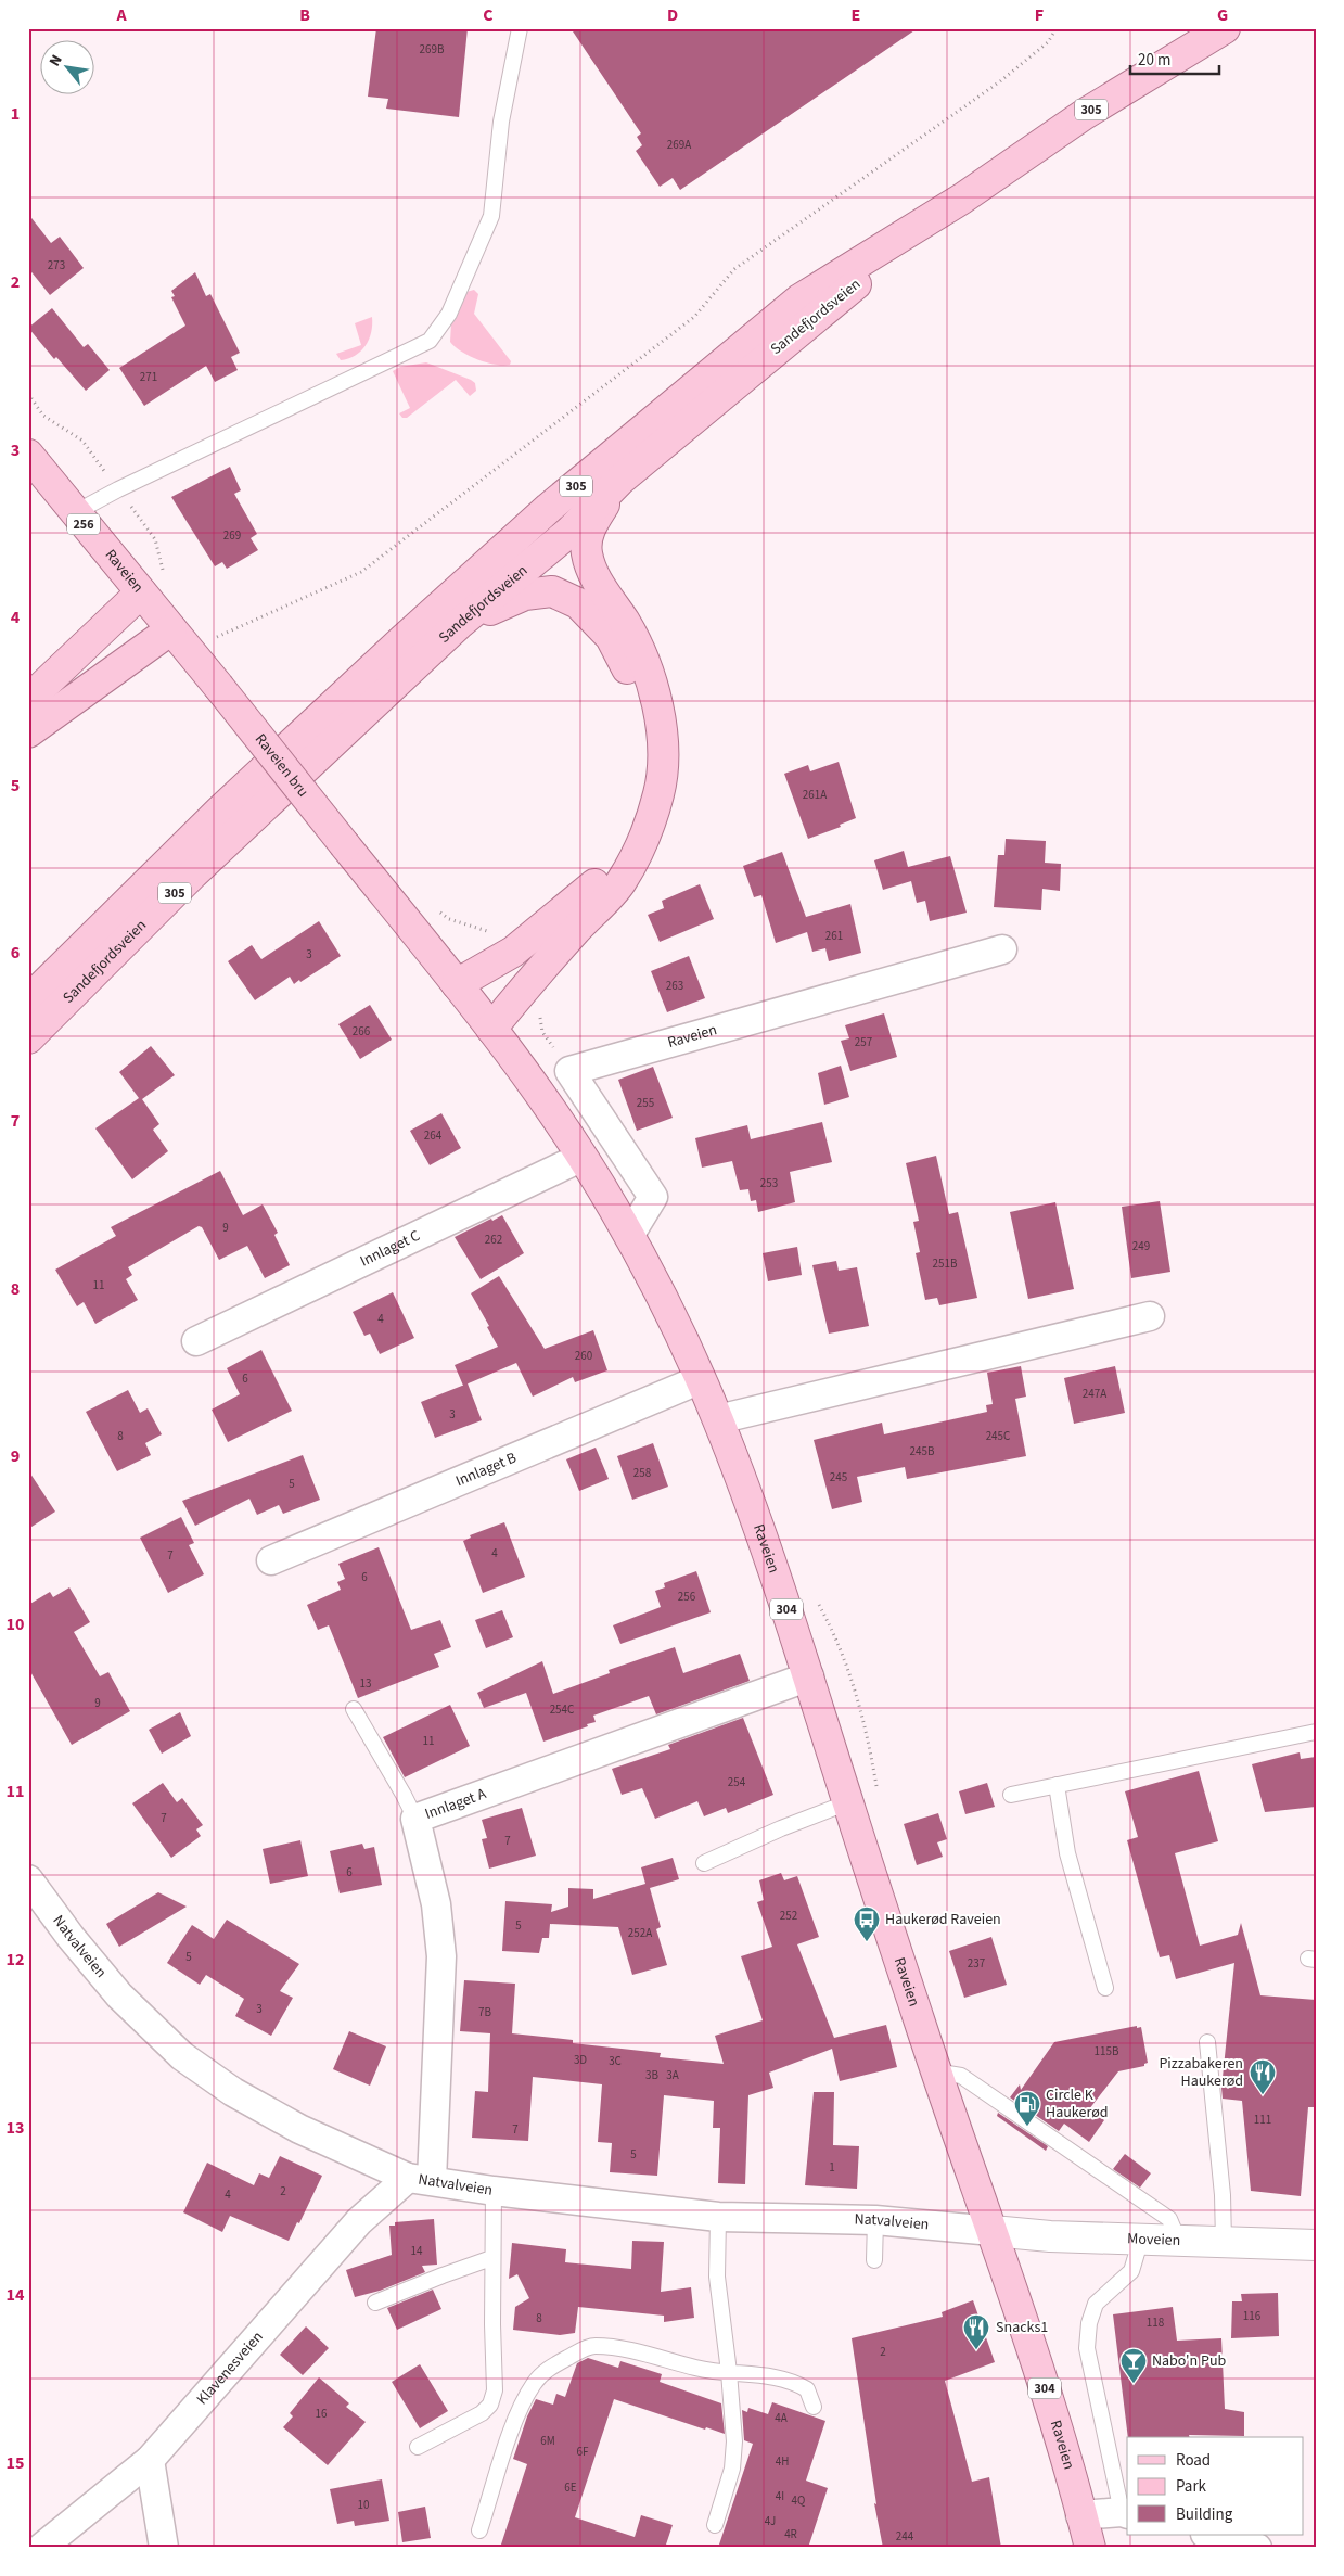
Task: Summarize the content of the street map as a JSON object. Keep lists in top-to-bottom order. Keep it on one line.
{"streets":{"main road":["305","Sandefjordsveien","256","Raveien","Raveien bru","304"],"street":["Innlaget C","Innlaget B","Innlaget A","Natvalveien","Moveien","Klavenesveien"]},"crossings":[["305","Sandefjordsveien"],["305","Raveien"],["Raveien","Raveien bru"],["Raveien","Innlaget C"],["Raveien","Innlaget B"],["Raveien","Innlaget A"],["Raveien","Natvalveien"],["Raveien","Moveien"],["Innlaget A","Natvalveien"],["Innlaget A","Klavenesveien"],["Natvalveien","Moveien"],["Natvalveien","Klavenesveien"]],"places":{"bus stop":["Haukerød Raveien"],"restaurant":["Pizzabakeren Haukerød","Snacks1"],"fuel station":["Circle K Haukerød"],"bar":["Nabo'n Pub"]},"house_numbers":["269B","269A","273","271","269","261A","261","3","263","266","257","255","264","253","9","262","249","251B","11","4","260","6","247A","3","8","245C","245B","258","245","5","4","7","6","256","13","9","254C","11","254","7","7","6","252","5","252A","5","237","3","7B","115B","3D","3C","3B","3A","111","7","5","1","2","4","14","116","8","118","2","16","4A","6M","6F","4H","6E","4I","4Q","10","4J","4R","244"],"legend":["Road","Park","Building"],"scale_bar":"20 m","north":"top left","grid":{"columns":["A","B","C","D","E","F","G"],"rows":["1","2","3","4","5","6","7","8","9","10","11","12","13","14","15"]}}
